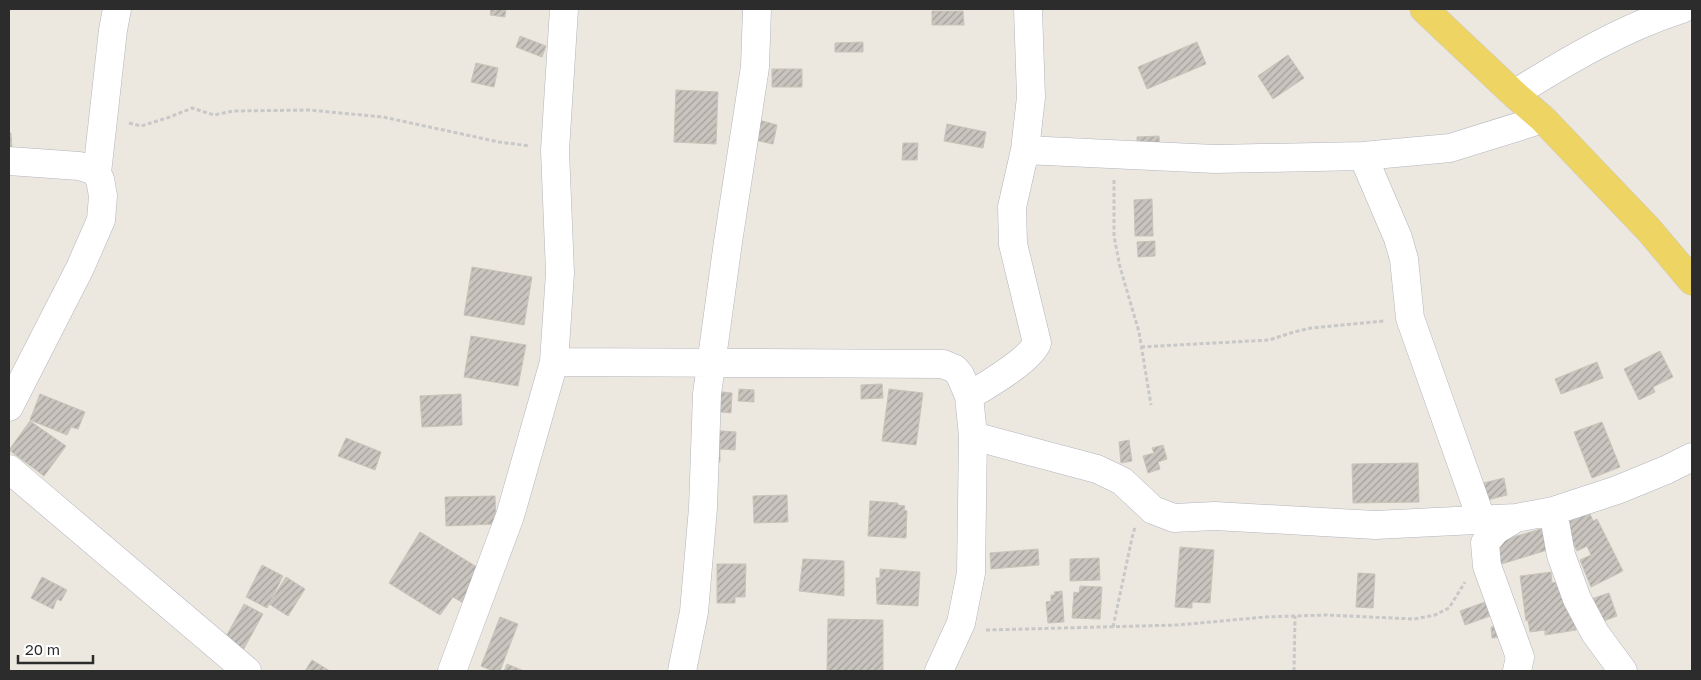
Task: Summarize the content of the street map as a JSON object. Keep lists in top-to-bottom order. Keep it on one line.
{"scale_bar":"20 m"}
